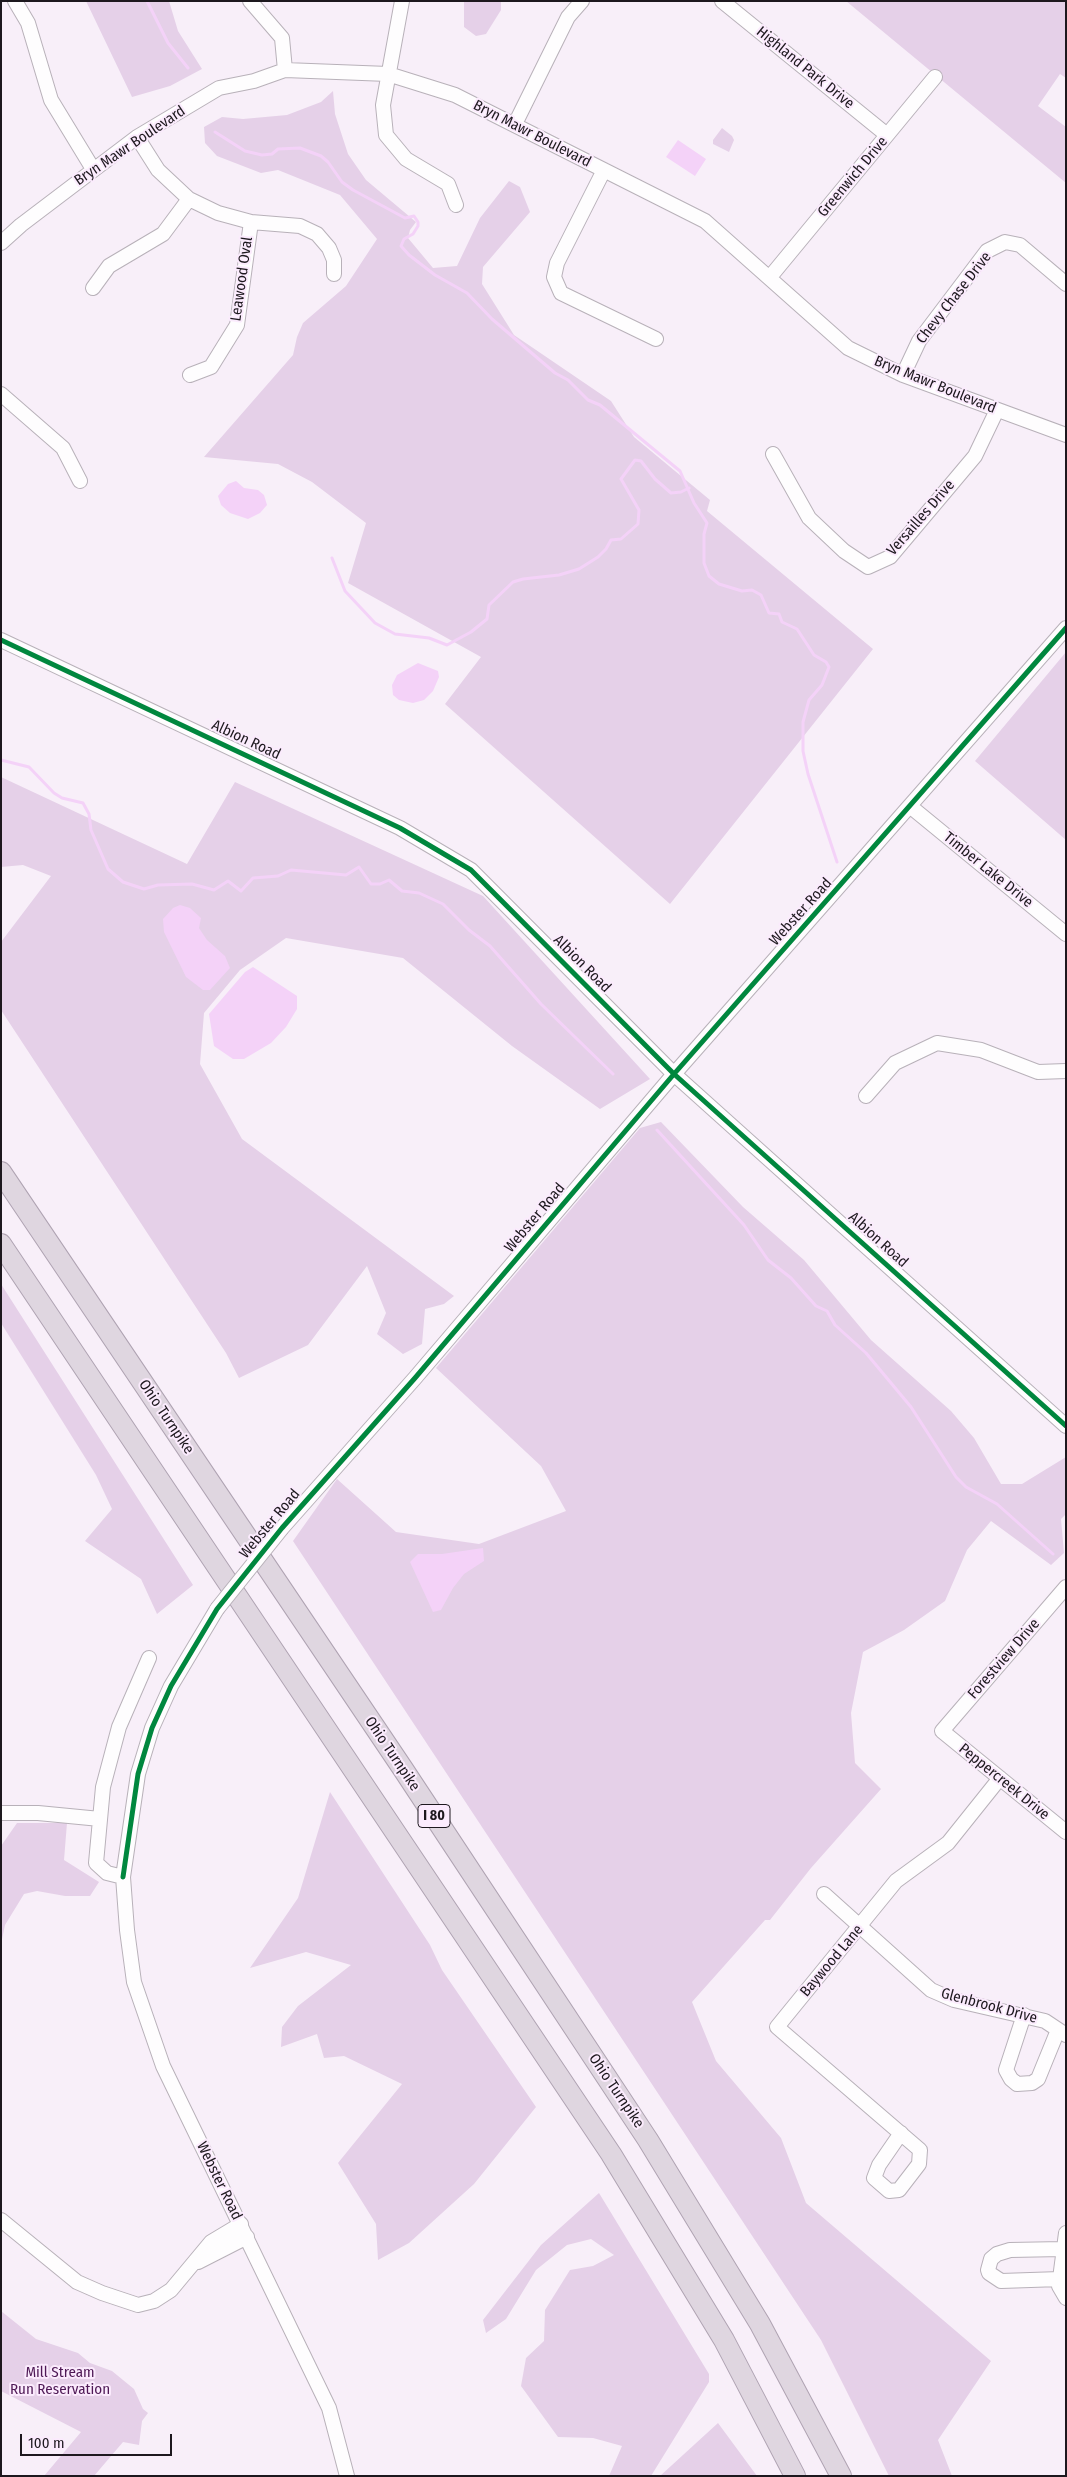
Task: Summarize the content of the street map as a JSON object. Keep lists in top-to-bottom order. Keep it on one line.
{"streets":{"highway":["Ohio Turnpike","I 80"],"street":["Highland Park Drive","Bryn Mawr Boulevard","Greenwich Drive","Leawood Oval","Chevy Chase Drive","Versailles Drive","Albion Road","Timber Lake Drive","Webster Road","Forestview Drive","Peppercreek Drive","Baywood Lane","Glenbrook Drive"]},"crossings":[["Highland Park Drive","Greenwich Drive"],["Bryn Mawr Boulevard","Greenwich Drive"],["Bryn Mawr Boulevard","Chevy Chase Drive"],["Bryn Mawr Boulevard","Versailles Drive"],["Albion Road","Webster Road"],["Timber Lake Drive","Webster Road"],["Forestview Drive","Peppercreek Drive"],["Peppercreek Drive","Baywood Lane"],["Baywood Lane","Glenbrook Drive"]],"parks":["Mill Stream Run Reservation"],"scale_bar":"100 m"}
